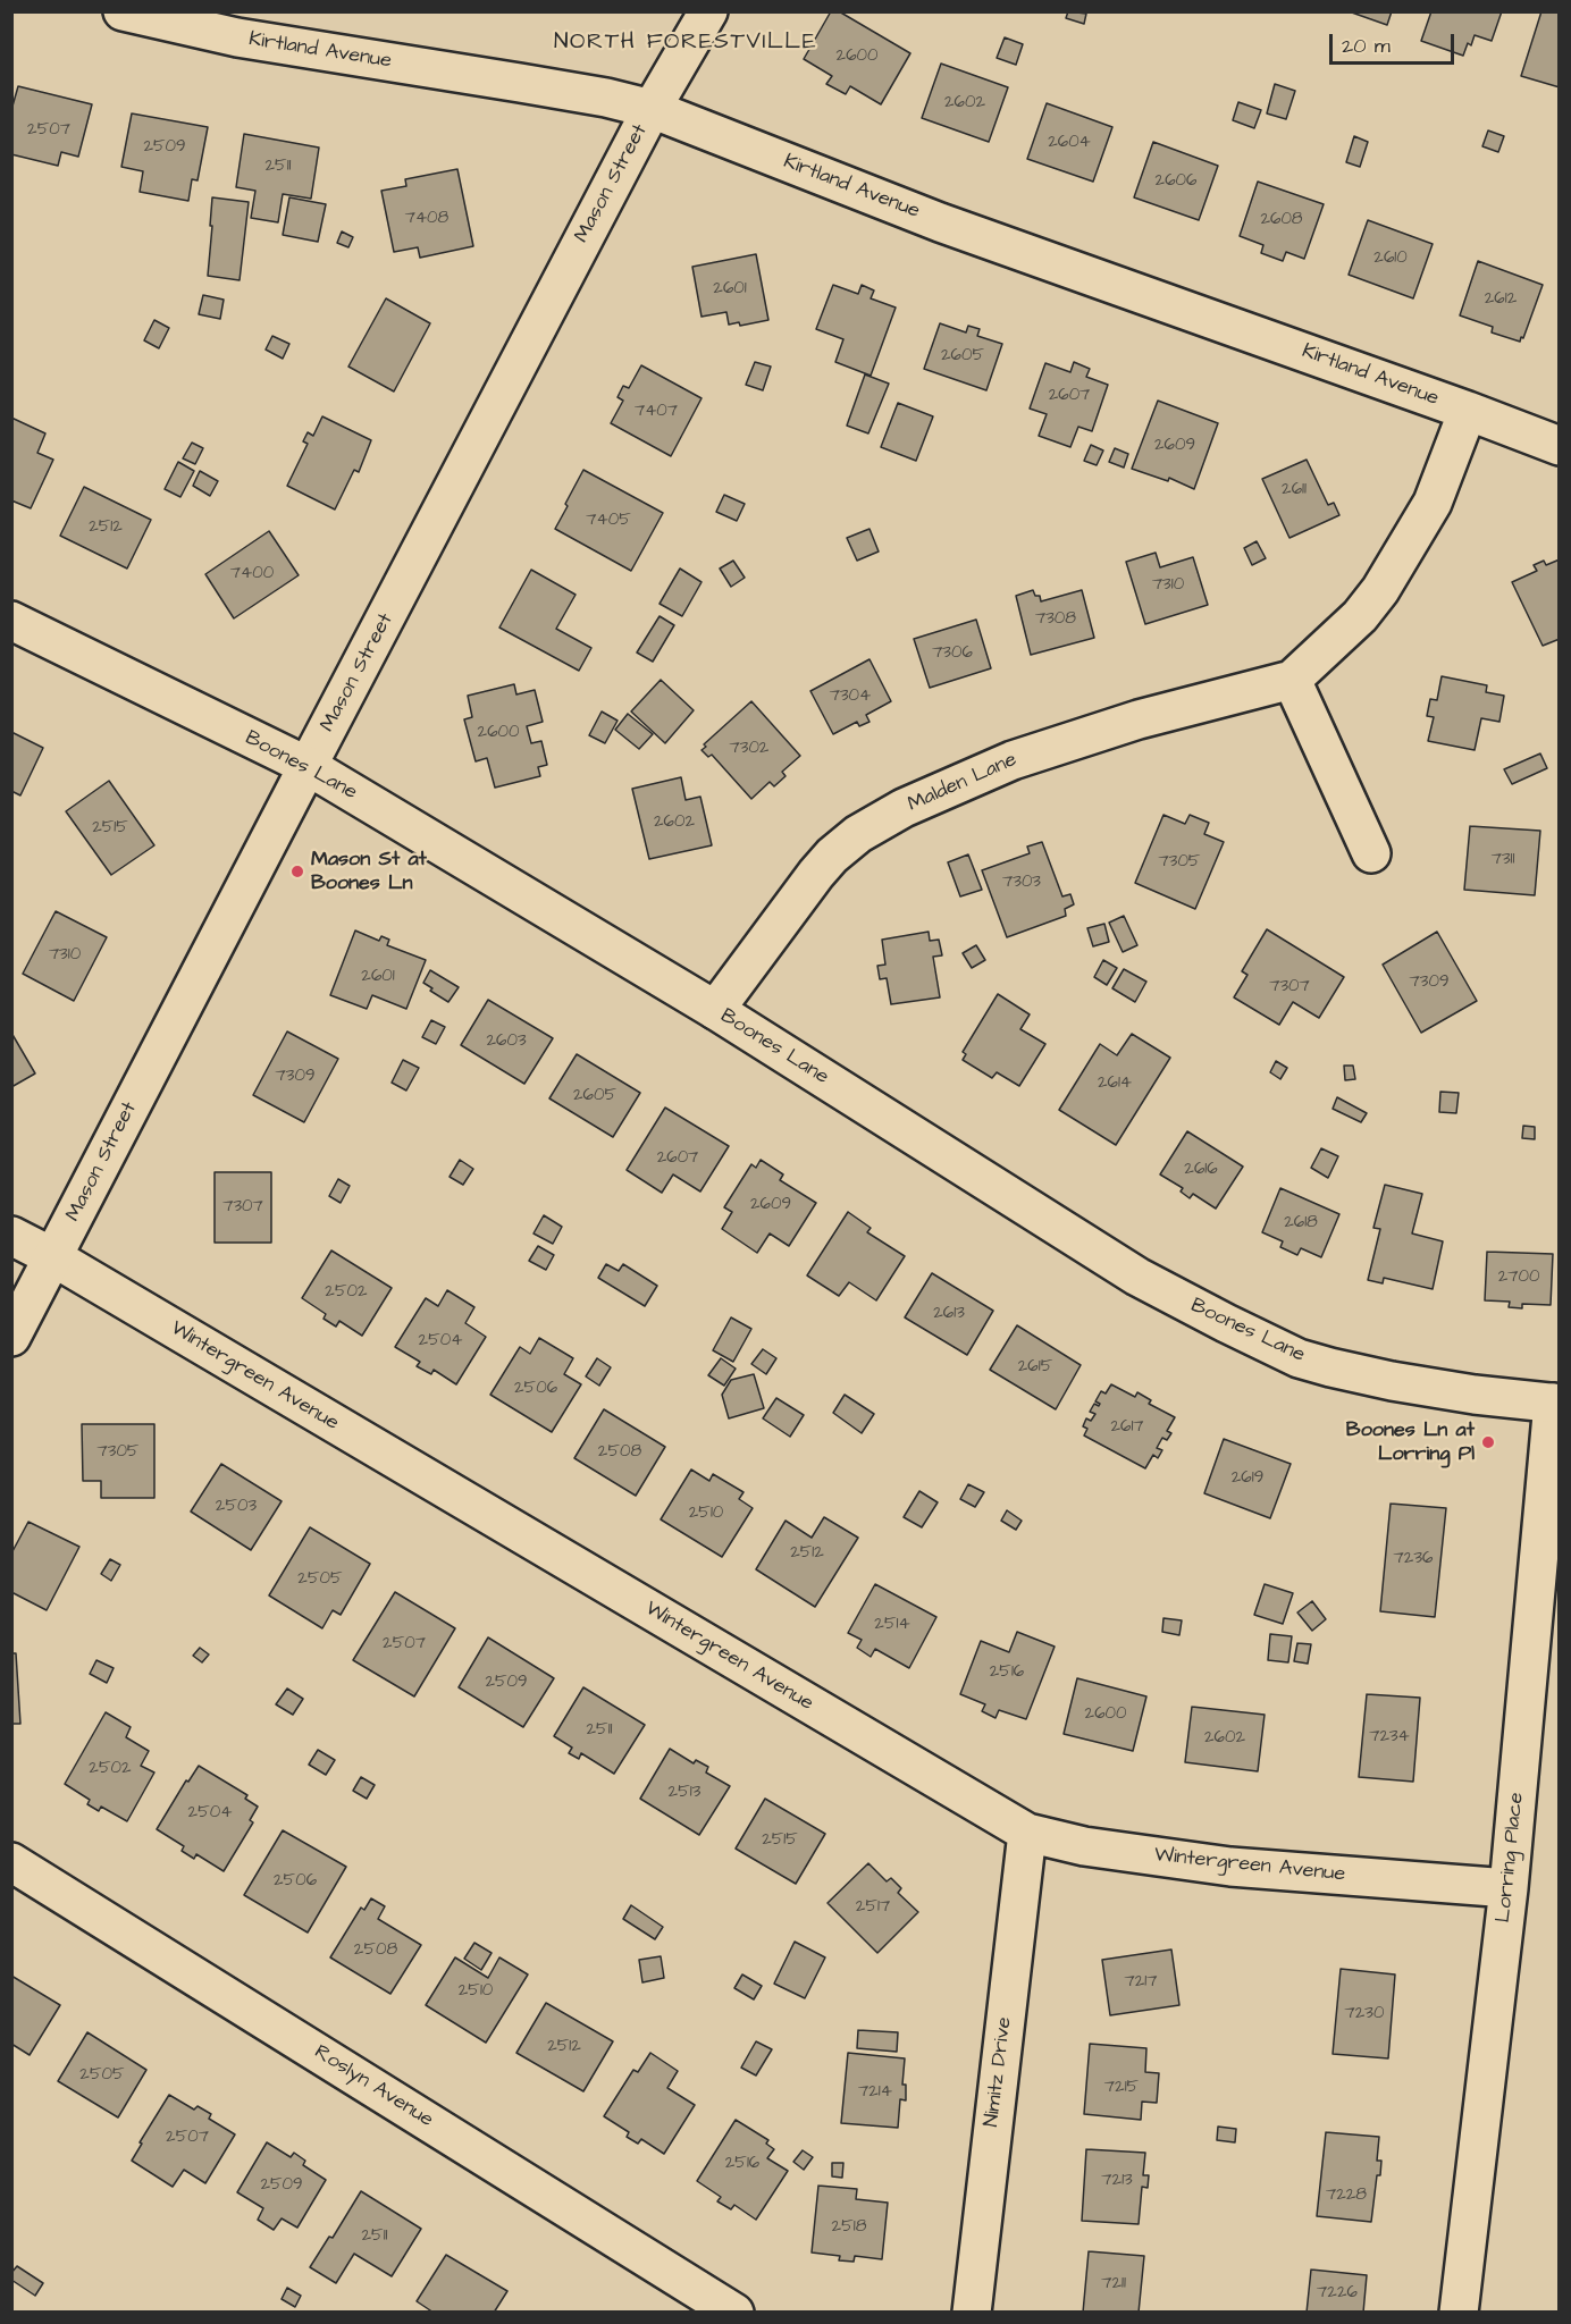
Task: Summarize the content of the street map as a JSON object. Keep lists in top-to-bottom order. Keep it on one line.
{"streets":{"street":["Kirtland Avenue","Mason Street","Boones Lane","Malden Lane","Wintergreen Avenue","Lorring Place","Nimitz Drive","Roslyn Avenue"]},"crossings":[["Kirtland Avenue","Mason Street"],["Kirtland Avenue","Malden Lane"],["Mason Street","Boones Lane"],["Mason Street","Wintergreen Avenue"],["Boones Lane","Malden Lane"],["Boones Lane","Lorring Place"],["Wintergreen Avenue","Lorring Place"],["Wintergreen Avenue","Nimitz Drive"]],"districts":["NORTH FORESTVILLE"],"places":["Mason St at Boones Ln","Boones Ln at Lorring Pl"],"house_numbers":["2600","2602","2507","2604","2509","2511","2606","7408","2608","2610","2601","2612","2605","2607","7407","2609","2611","7405","2512","7400","7310","7308","7306","7304","2600","7302","2602","2515","7311","7305","7303","7310","2601","7309","7307","2603","7309","2614","2605","2607","2616","2609","7307","2618","2700","2502","2613","2504","2615","2506","2617","7305","2508","2619","2503","2510","2512","7236","2505","2514","2507","2516","2509","2600","2511","7234","2602","2502","2513","2504","2515","2506","2517","2508","7217","2510","7230","2512","2505","7215","7214","2507","2516","7213","2509","7228","2518","2511","7211","7226"],"scale_bar":"20 m"}
